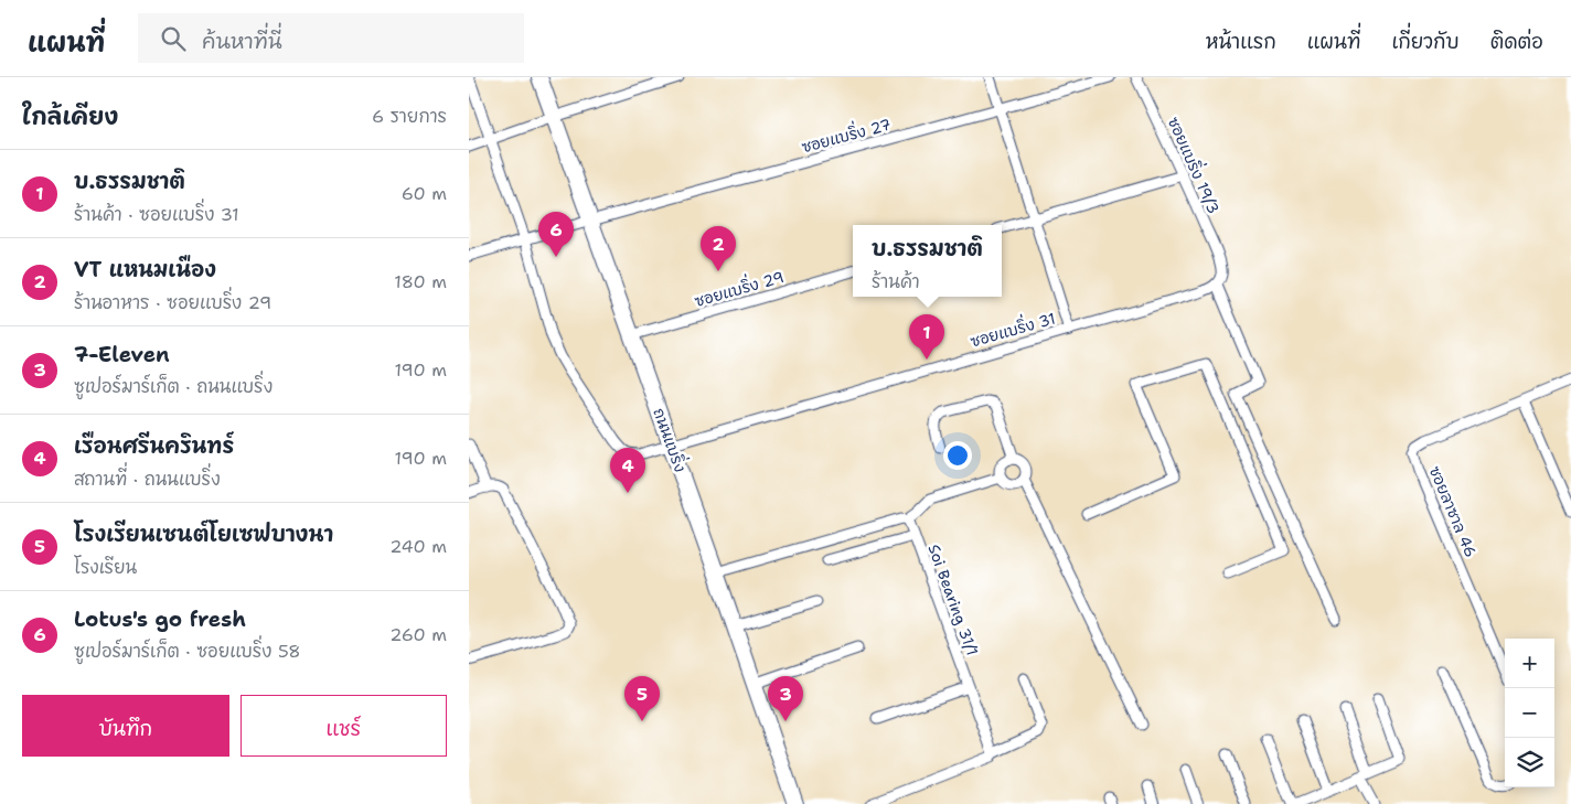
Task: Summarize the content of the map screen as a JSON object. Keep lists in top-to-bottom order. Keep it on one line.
{"streets":{"main road":["ถนนแบริ่ง"],"street":["ซอยแบริ่ง 27","ซอยแบริ่ง 19/3","ซอยแบริ่ง 29","ซอยแบริ่ง 31","ซอยลาซาล 46","Soi Bearing 31/1"]},"crossings":[["ซอยแบริ่ง 27","ซอยแบริ่ง 31"],["ซอยแบริ่ง 27","ถนนแบริ่ง"],["ซอยแบริ่ง 19/3","ซอยแบริ่ง 31"],["ซอยแบริ่ง 29","ถนนแบริ่ง"],["ซอยแบริ่ง 31","ถนนแบริ่ง"]],"page":{"header":"แผนที่","search":"ค้นหาที่นี่","nav":["หน้าแรก","แผนที่","เกี่ยวกับ","ติดต่อ"],"heading":["ใกล้เคียง","6 รายการ"],"list":[{"mark":"1","name":"บ.ธรรมชาติ","note":"ร้านค้า · ซอยแบริ่ง 31","value":"60 m"},{"mark":"2","name":"VT แหนมเนือง","note":"ร้านอาหาร · ซอยแบริ่ง 29","value":"180 m"},{"mark":"3","name":"7-Eleven","note":"ซูเปอร์มาร์เก็ต · ถนนแบริ่ง","value":"190 m"},{"mark":"4","name":"เรือนศรีนครินทร์","note":"สถานที่ · ถนนแบริ่ง","value":"190 m"},{"mark":"5","name":"โรงเรียนเซนต์โยเซฟบางนา","note":"โรงเรียน","value":"240 m"},{"mark":"6","name":"Lotus's go fresh","note":"ซูเปอร์มาร์เก็ต · ซอยแบริ่ง 58","value":"260 m"}],"pins":["6","2","1","4","3","5"],"popup":["บ.ธรรมชาติ","ร้านค้า"],"map_buttons":["+","−"],"buttons":["บันทึก","แชร์"]}}
